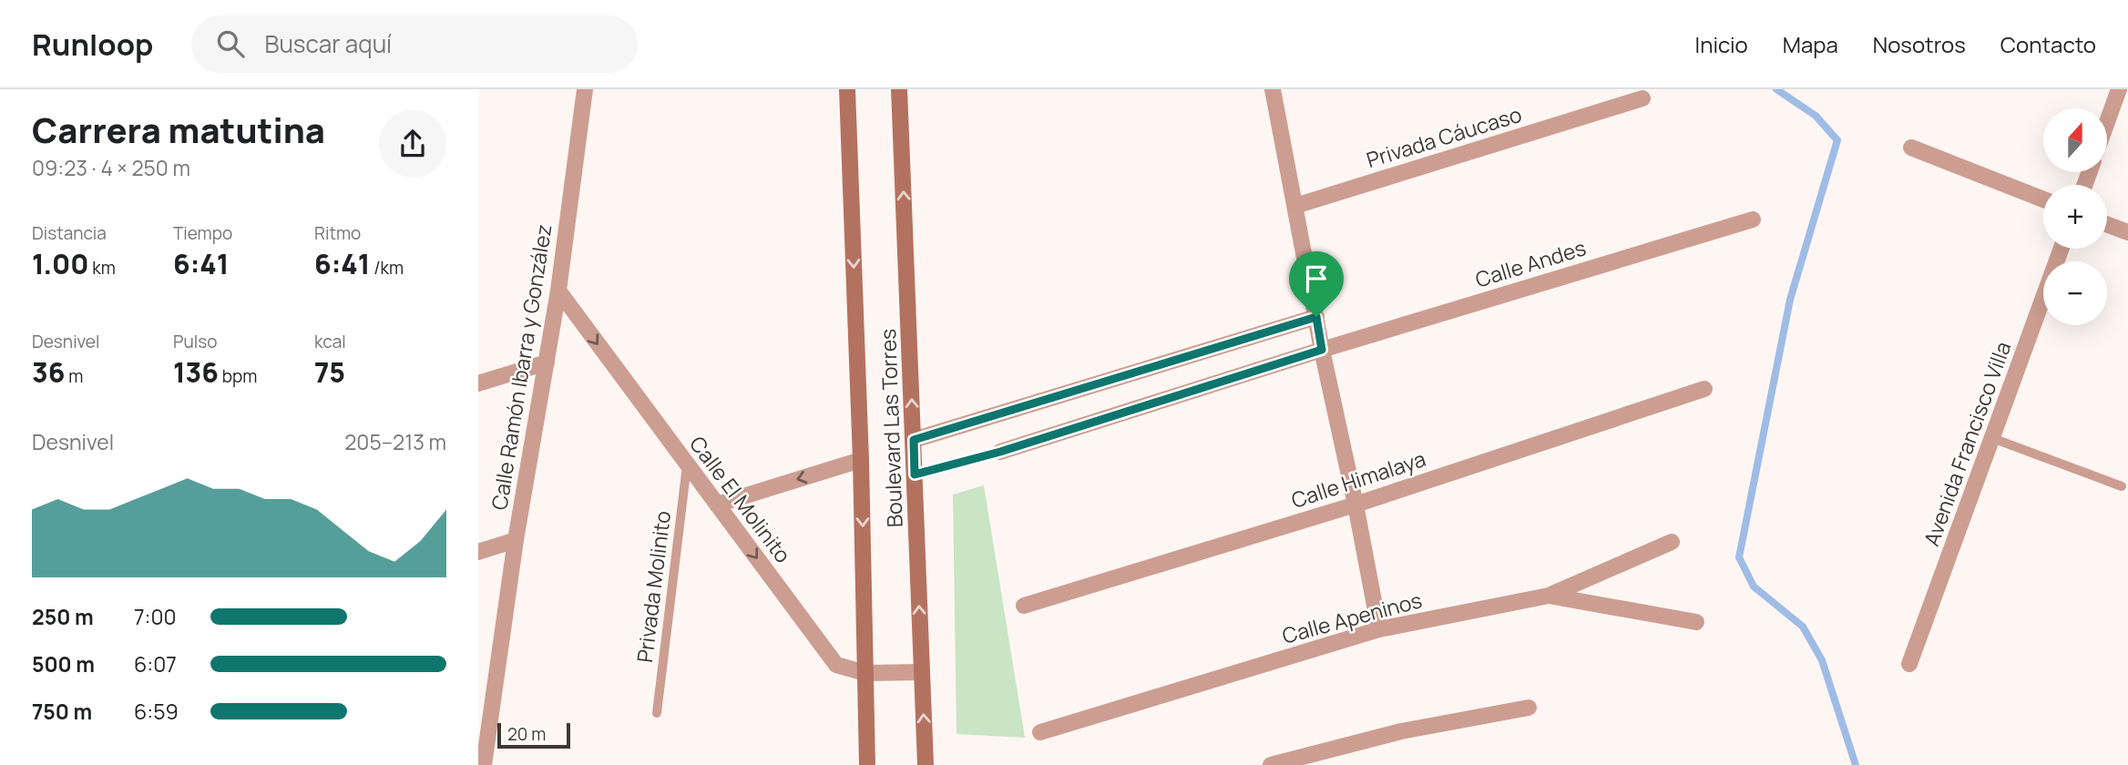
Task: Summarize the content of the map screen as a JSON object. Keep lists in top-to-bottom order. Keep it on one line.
{"streets":{"main road":["Boulevard Las Torres"],"street":["Privada Cáucaso","Calle Andes","Calle Ramón Ibarra y González","Avenida Francisco Villa","Calle Himalaya","Calle El Molinito","Calle Apeninos"],"lane":["Privada Molinito"]},"crossings":[["Calle Ramón Ibarra y González","Calle El Molinito"],["Boulevard Las Torres","Calle El Molinito"],["Calle El Molinito","Privada Molinito"]],"one_way":["Calle El Molinito"],"scale_bar":"20 m","north":"top","page":{"header":"Runloop","search":"Buscar aquí","nav":["Inicio","Mapa","Nosotros","Contacto"],"heading":["Carrera matutina","09:23 · 4 × 250 m"],"map_buttons":["+","−"],"stats":[["Distancia","1.00 km"],["Tiempo","6:41"],["Ritmo","6:41 /km"],["Desnivel","36 m"],["Pulso","136 bpm"],["kcal","75"]],"chart":["Desnivel","205–213 m"],"list":[{"name":"250 m","note":"7:00"},{"name":"500 m","note":"6:07"},{"name":"750 m","note":"6:59"}],"scale":"20 m"}}
